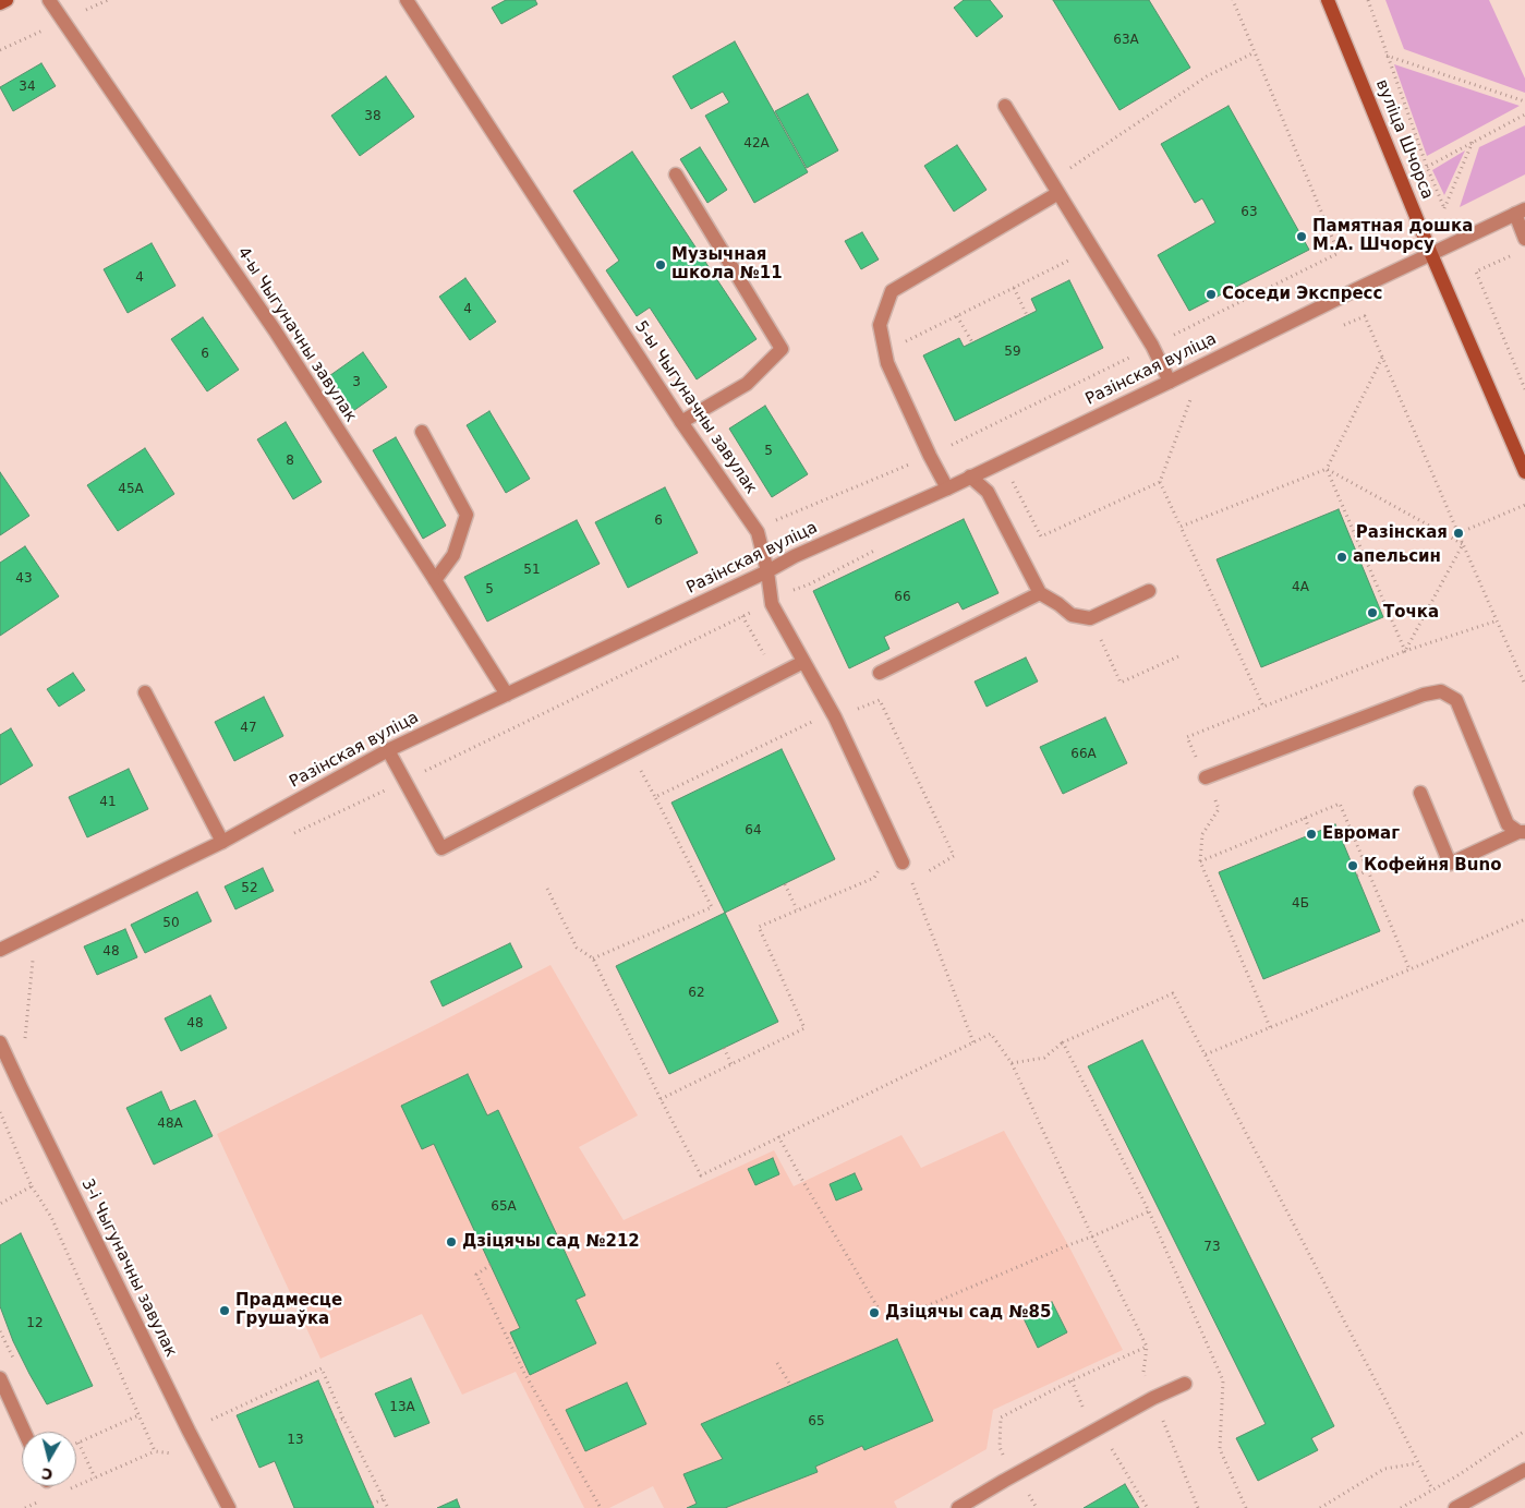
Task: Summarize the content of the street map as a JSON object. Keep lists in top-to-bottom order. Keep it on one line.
{"streets":{"main road":["вуліца Шчорса"],"street":["4-ы Чыгуначны завулак","Разінская вуліца","5-ы Чыгуначны завулак","3-і Чыгуначны завулак"]},"crossings":[["вуліца Шчорса","Разінская вуліца"],["4-ы Чыгуначны завулак","Разінская вуліца"],["Разінская вуліца","5-ы Чыгуначны завулак"]],"places":["Памятная дошка М.А. Шчорсу","Музычная школа №11","Соседи Экспресс","Разінская","апельсин","Точка","Евромаг","Кофейня Buno","Дзіцячы сад №212","Прадмесце Грушаўка","Дзіцячы сад №85"],"house_numbers":["63А","34","38","42А","63","4","4","59","6","3","5","8","45А","6","51","43","4А","5","66","47","66А","41","64","52","4Б","50","48","62","48","48А","65А","73","12","13А","65","13"],"north":"bottom"}
